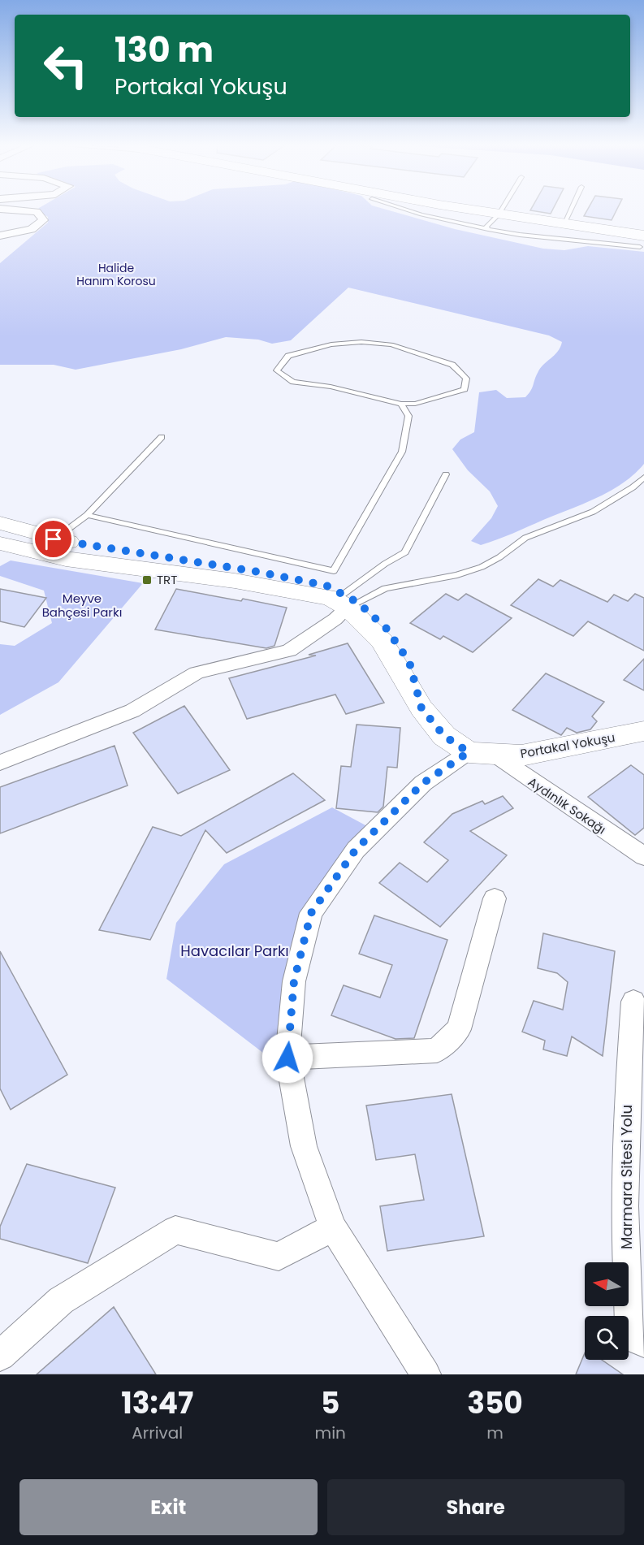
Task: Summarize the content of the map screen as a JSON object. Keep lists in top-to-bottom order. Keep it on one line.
{"streets":{"main road":["Portakal Yokuşu"],"street":["Aydınlık Sokağı","Marmara Sitesi Yolu"]},"crossings":[["Portakal Yokuşu","Aydınlık Sokağı"]],"parks":["Halide Hanım Korosu","Meyve Bahçesi Parkı","Havacılar Parkı"],"places":{"transit":["TRT"]},"north":"left","page":{"turn":["130 m","Portakal Yokuşu"],"eta":["13:47","Arrival","5","min","350","m"],"buttons":["Exit","Share"]}}
